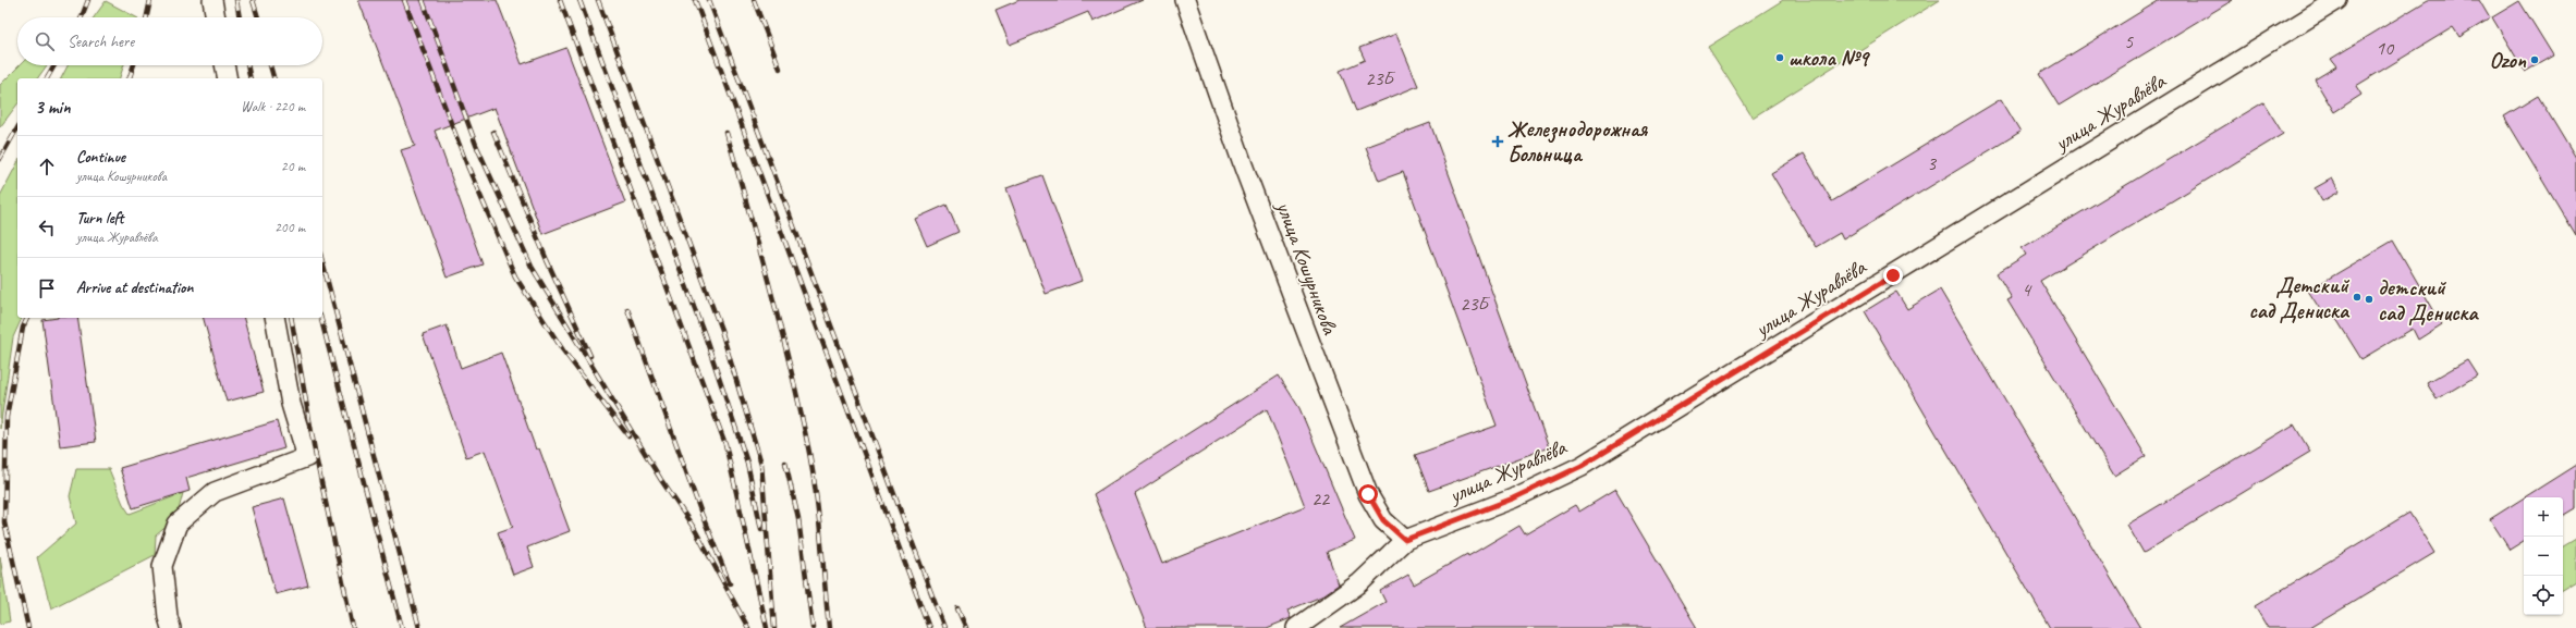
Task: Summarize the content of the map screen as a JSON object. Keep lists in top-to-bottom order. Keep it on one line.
{"streets":{"street":["улица Журавлёва","улица Кошурникова"]},"crossings":[["улица Журавлёва","улица Кошурникова"]],"places":{"other":["школа №9","Ozon","Детский сад Дениска","детский сад Дениска"],"health":["Железнодорожная Больница"]},"house_numbers":["5","10","23Б","3","4","23Б","22"],"page":{"search":"Search here","heading":["3 min","Walk · 220 m"],"list":[["Continue","улица Кошурникова","20 m"],["Turn left","улица Журавлёва","200 m"],"Arrive at destination"],"map_buttons":["+","−"]}}
